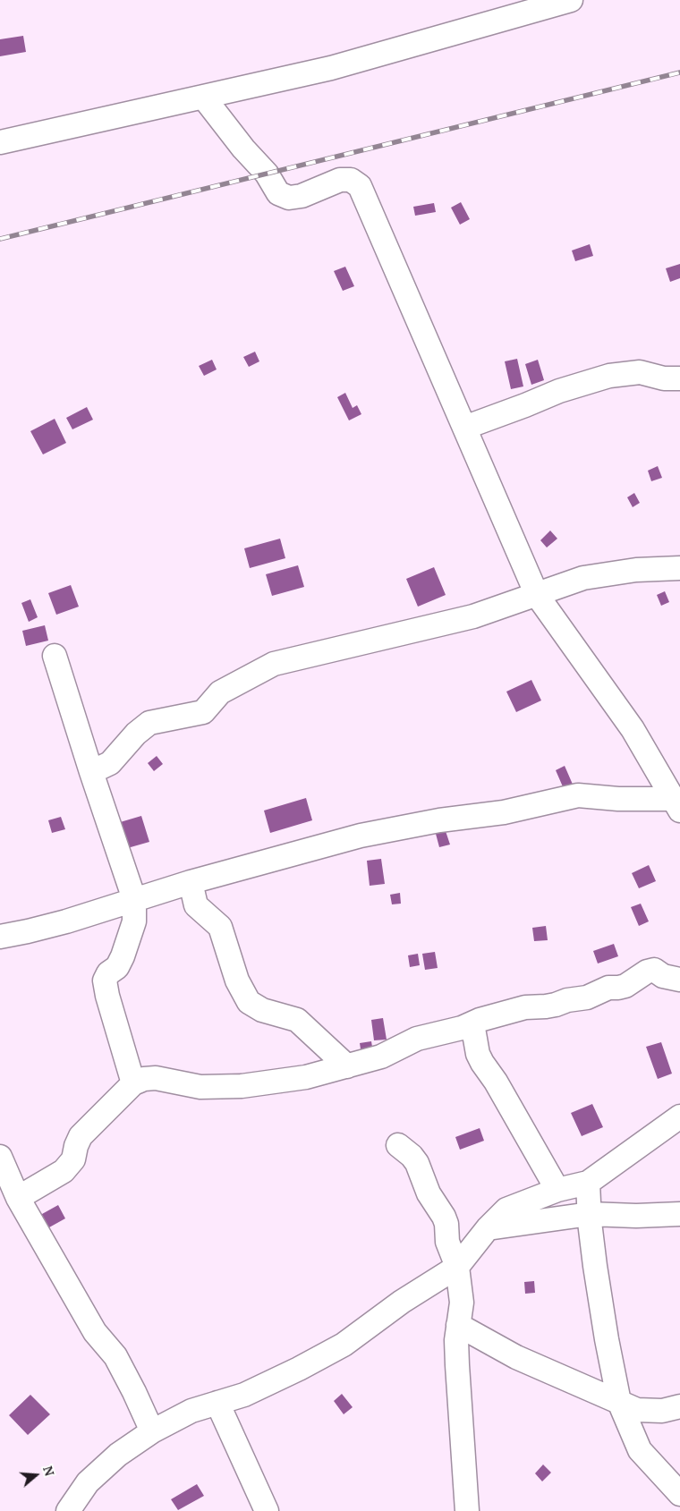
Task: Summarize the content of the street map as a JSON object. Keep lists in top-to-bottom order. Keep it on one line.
{"north":"right"}
